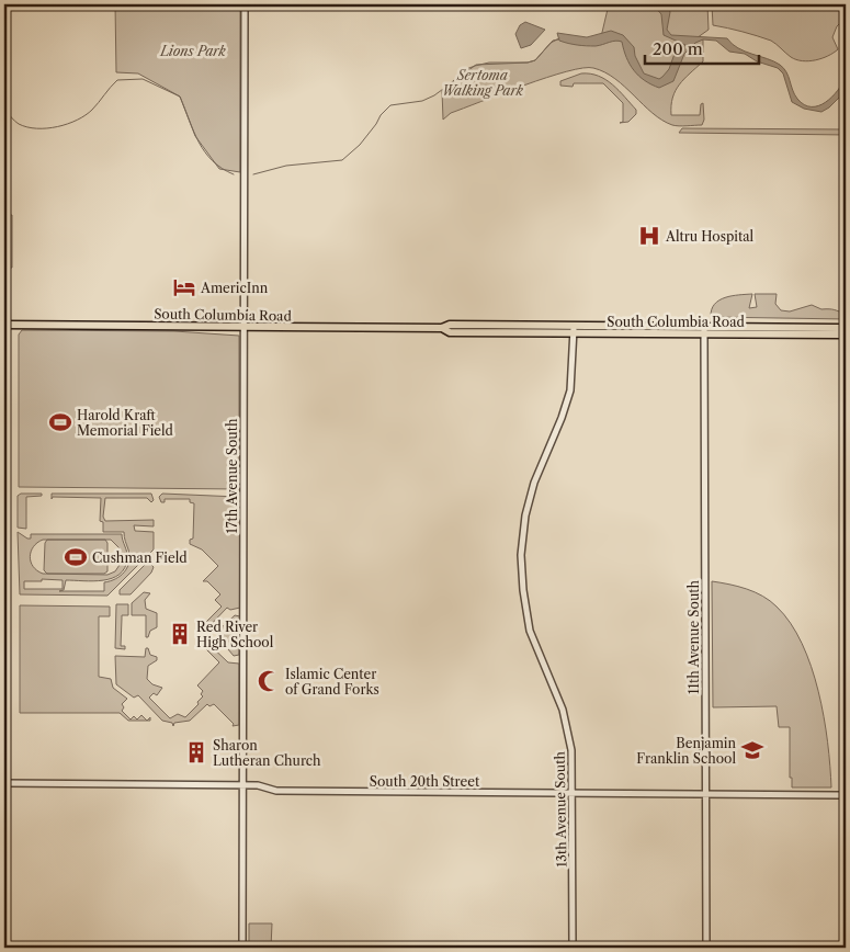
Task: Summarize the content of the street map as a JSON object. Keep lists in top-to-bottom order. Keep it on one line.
{"streets":{"main road":["South Columbia Road"],"street":["17th Avenue South","11th Avenue South","South 20th Street","13th Avenue South"]},"crossings":[["South Columbia Road","17th Avenue South"],["South Columbia Road","11th Avenue South"],["South Columbia Road","13th Avenue South"],["17th Avenue South","South 20th Street"],["11th Avenue South","South 20th Street"],["South 20th Street","13th Avenue South"]],"parks":["Lions Park","Sertoma Walking Park"],"places":{"hospital":["Altru Hospital"],"hotel":["AmericInn"],"sports":["Harold Kraft Memorial Field","Cushman Field"],"building":["Red River High School","Sharon Lutheran Church"],"mosque":["Islamic Center of Grand Forks"],"school or university":["Benjamin Franklin School"]},"scale_bar":"200 m"}
